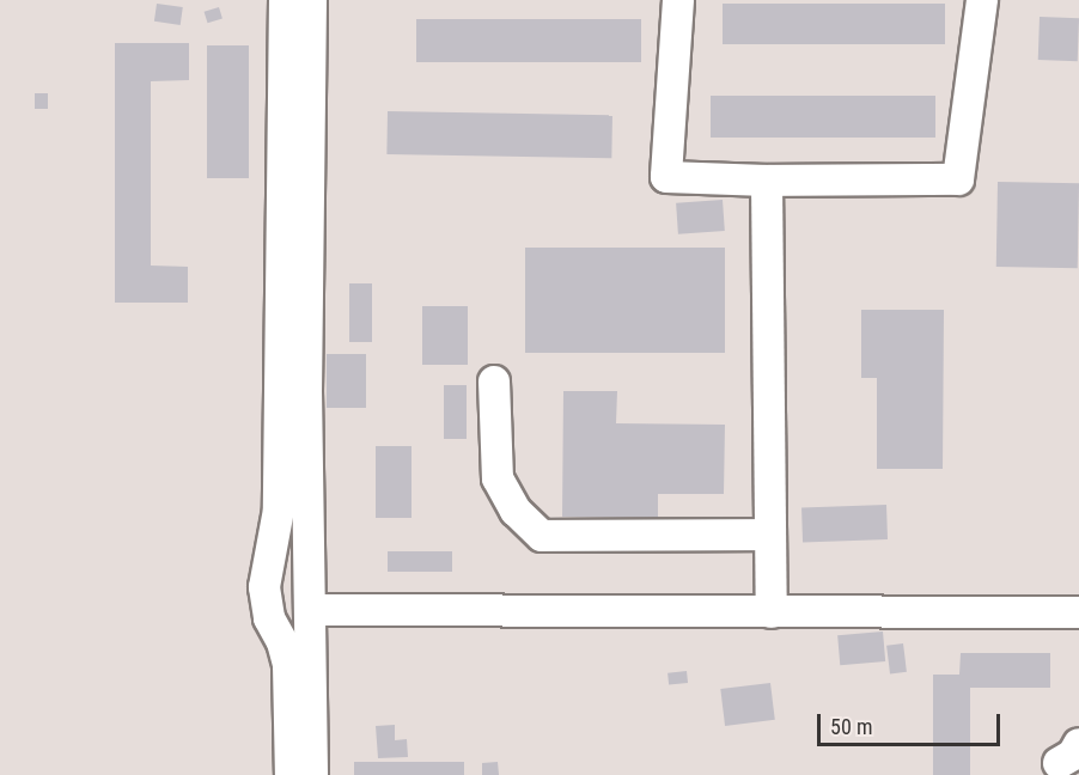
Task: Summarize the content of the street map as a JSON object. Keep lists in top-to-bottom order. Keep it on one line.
{"scale_bar":"50 m"}
